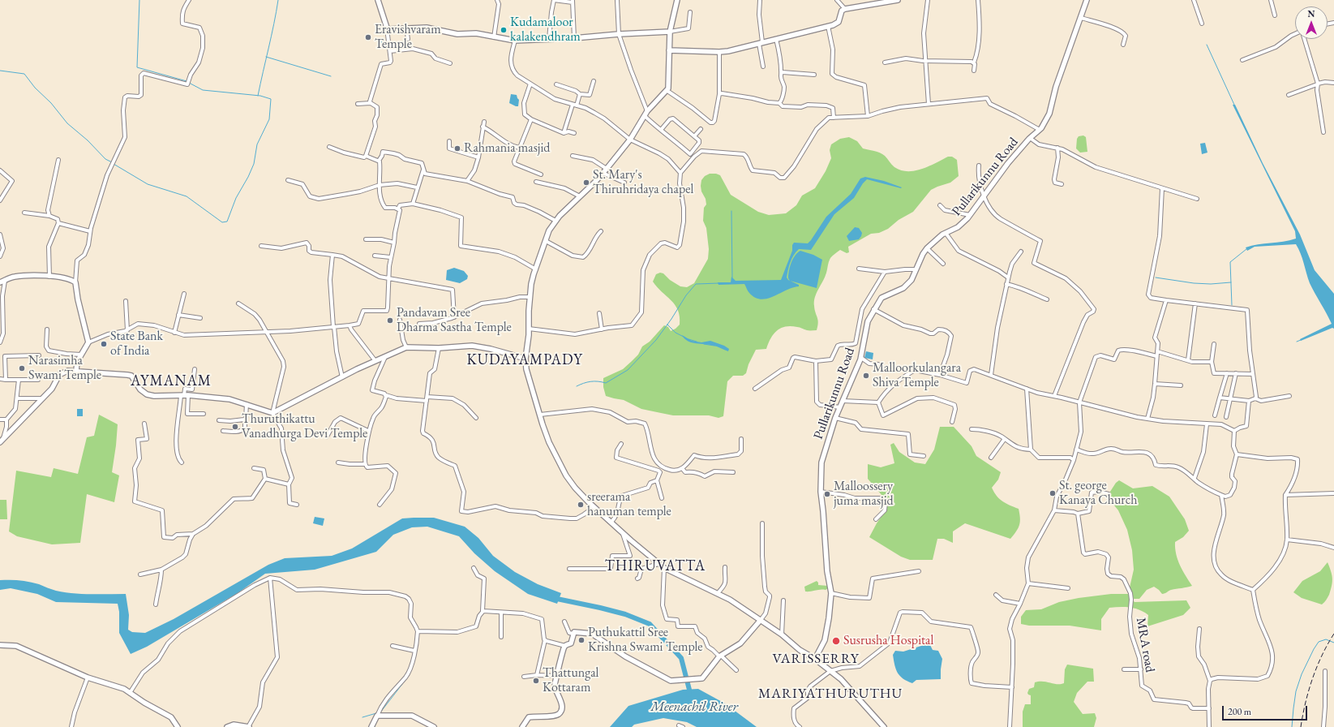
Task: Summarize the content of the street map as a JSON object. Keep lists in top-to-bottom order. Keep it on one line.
{"streets":{"main road":["Pullarikunnu Road"],"street":["MRA road"]},"districts":["KUDAYAMPADY","AYMANAM","THIRUVATTA","VARISSERRY","MARIYATHURUTHU"],"water":["Meenachil River"],"places":["Kudamaloor kalakendhram","Eravishvaram Temple","Rahmania masjid","St. Mary's Thiruhridaya chapel","Pandavam Sree Dharma Sastha Temple","State Bank of India","Narasimha Swami Temple","Malloorkulangara Shiva Temple","Thuruthikattu Vanadhurga Devi Temple","St. george Kanaya Church","Malloossery juma masjid","sreerama hanuman temple","Puthukattil Sree Krishna Swami Temple","Susrusha Hospital","Thattungal Kottaram"],"scale_bar":"200 m","north":"top"}
